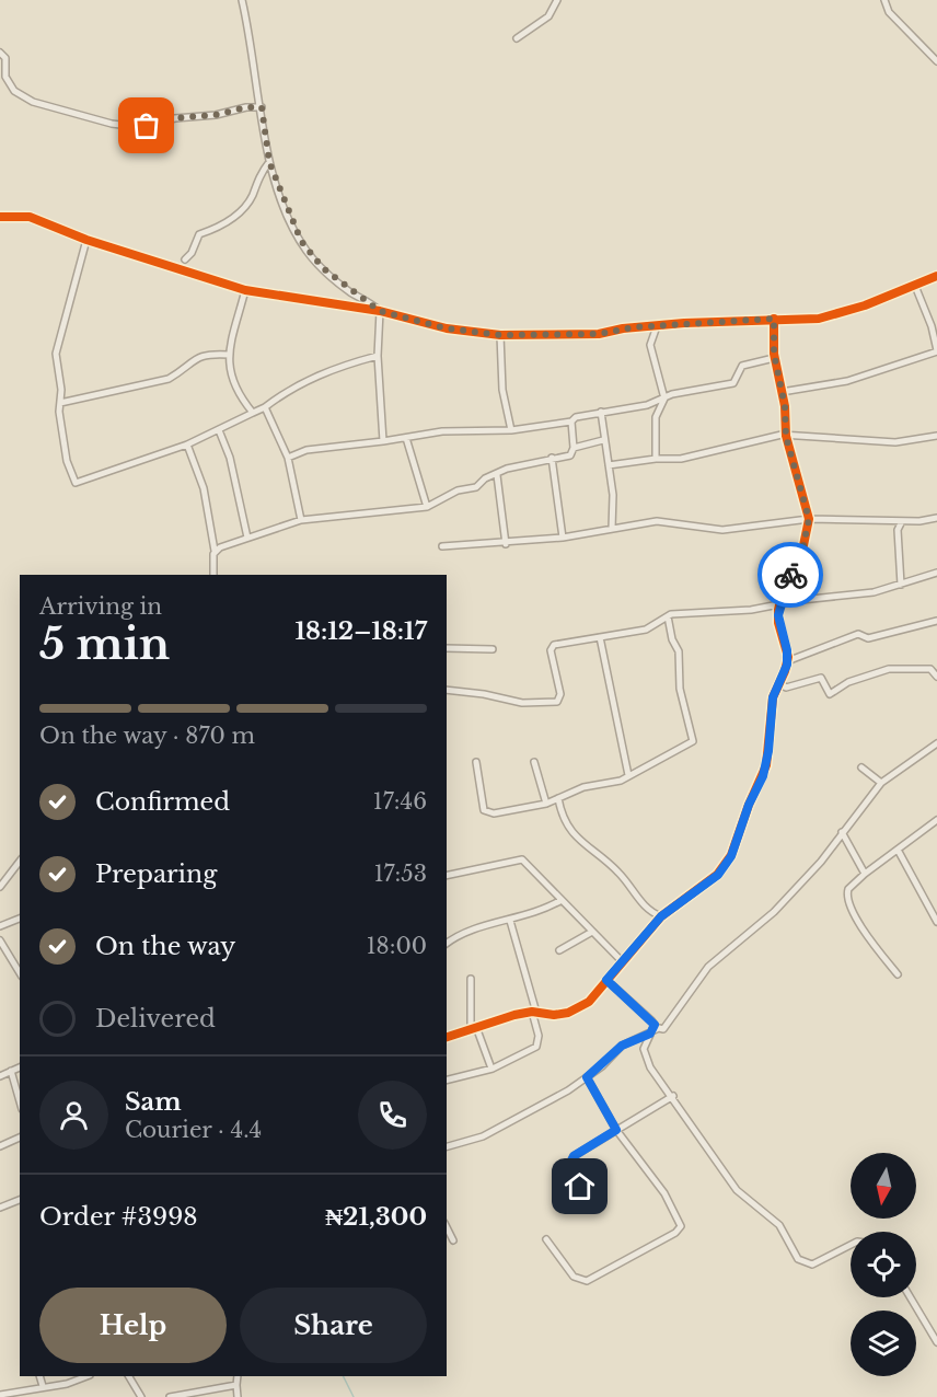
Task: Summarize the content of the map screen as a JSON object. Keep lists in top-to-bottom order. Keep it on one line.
{"north":"bottom","page":{"heading":["5 min","Arriving in","18:12–18:17"],"panel":["Sam","Courier · 4.4","Order #3998","₦21,300"],"bar":"On the way · 870 m","list":[["Confirmed","17:46"],["Preparing","17:53"],["On the way","18:00"],"Delivered"],"buttons":["Help","Share"]}}
